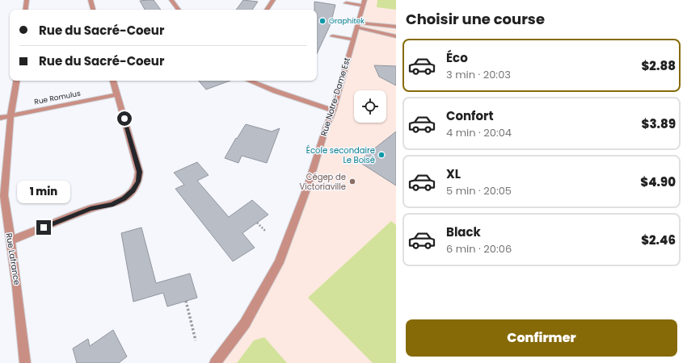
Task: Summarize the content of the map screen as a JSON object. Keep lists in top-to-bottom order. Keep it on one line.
{"streets":{"street":["Rue Notre-Dame Est","Rue Romulus","Rue Lafrance"]},"crossings":[["Rue Romulus","Rue Lafrance"]],"places":["Graphitek","École secondaire Le Boisé","Cégep de Victoriaville"],"page":{"heading":"Choisir une course","banner":["Rue du Sacré-Coeur","Rue du Sacré-Coeur"],"list":[{"name":"Éco","note":"3 min · 20:03","value":"$2.88"},{"name":"Confort","note":"4 min · 20:04","value":"$3.89"},{"name":"XL","note":"5 min · 20:05","value":"$4.90"},{"name":"Black","note":"6 min · 20:06","value":"$2.46"}],"bubble":"1 min","buttons":"Confirmer"}}
